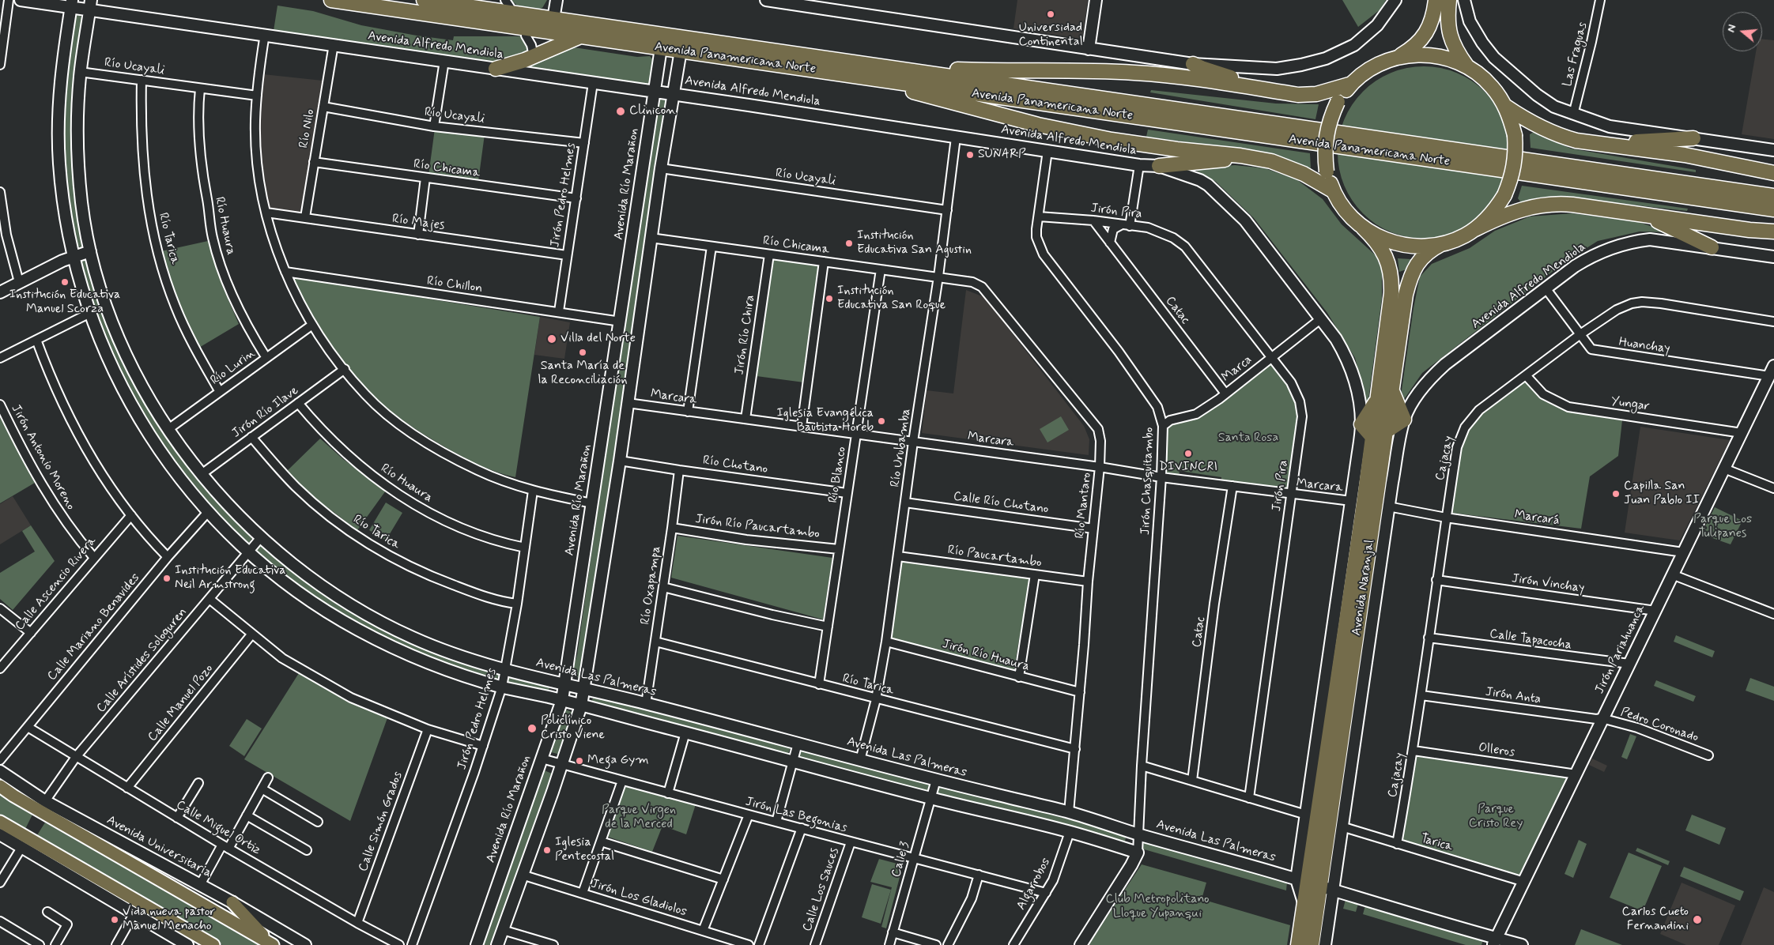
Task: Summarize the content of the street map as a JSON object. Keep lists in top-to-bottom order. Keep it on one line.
{"streets":{"highway":["Avenida Panamericana Norte","Avenida Naranjal"],"main road":["Avenida Alfredo Mendiola","Avenida Río Marañon","Jirón Pariahuanca","Avenida Las Palmeras","Avenida Universitaria"],"street":["Las Fraguas","Río Ucayali","Río Nilo","Río Chicama","Jirón Pedro Helmes","Jirón Pira","Río Majes","Río Huaura","Río Tarica","Río Chillon","Catac","Jirón Río Chira","Huanchay","Río Lurin","Marca","Marcara","Yungar","Jirón Río Ilave","Río Urubamba","Jirón Antonio Moreno","Cajacay","Río Chotano","Río Blanco","Jirón Chasquitambo","Calle Río Chotano","Río Mantaro","Marcará","Jirón Río Paucartambo","Río Paucartambo","Calle Ascencio Rivera","Jirón Vinchay","Río Oxapampa","Calle Mariano Benavides","Calle Tapacocha","Jirón Río Huaura","Calle Arístides Sologuren","Jirón Anta","Calle Manuel Pozo","Pedro Coronado","Olleros","Jirón Las Begonias","Calle Simón Grados","Calle Miguel Ortiz","Tarica","Calle 3","Algarrobos","Calle Los Sauces","Jirón Los Gladiolos"]},"crossings":[["Avenida Alfredo Mendiola","Río Nilo"],["Avenida Alfredo Mendiola","Avenida Río Marañon"],["Avenida Alfredo Mendiola","Jirón Pedro Helmes"],["Avenida Alfredo Mendiola","Huanchay"],["Avenida Alfredo Mendiola","Marca"],["Avenida Alfredo Mendiola","Río Urubamba"],["Avenida Alfredo Mendiola","Jirón Chasquitambo"],["Avenida Alfredo Mendiola","Avenida Naranjal"],["Avenida Alfredo Mendiola","Avenida Las Palmeras"],["Avenida Panamericana Norte","Avenida Río Marañon"],["Río Ucayali","Río Nilo"],["Río Ucayali","Jirón Pedro Helmes"],["Río Ucayali","Río Huaura"],["Río Ucayali","Río Tarica"],["Río Ucayali","Río Urubamba"],["Río Ucayali","Avenida Las Palmeras"],["Río Nilo","Río Chicama"],["Río Nilo","Río Majes"],["Río Chicama","Jirón Pedro Helmes"],["Río Chicama","Jirón Río Chira"],["Río Chicama","Río Urubamba"],["Río Chicama","Río Blanco"],["Río Chicama","Río Mantaro"],["Avenida Río Marañon","Río Chillon"],["Avenida Río Marañon","Avenida Las Palmeras"],["Avenida Río Marañon","Jirón Las Begonias"],["Jirón Pedro Helmes","Río Majes"],["Jirón Pedro Helmes","Río Huaura"],["Jirón Pedro Helmes","Río Tarica"],["Jirón Pedro Helmes","Río Chillon"],["Jirón Pedro Helmes","Avenida Las Palmeras"],["Jirón Pira","Catac"],["Jirón Pira","Marca"],["Jirón Pira","Marcara"],["Jirón Pira","Jirón Chasquitambo"],["Río Huaura","Río Lurin"],["Río Huaura","Jirón Río Ilave"],["Río Tarica","Río Lurin"],["Río Tarica","Jirón Río Ilave"],["Río Tarica","Río Urubamba"],["Río Tarica","Río Blanco"],["Río Tarica","Río Mantaro"],["Río Tarica","Río Oxapampa"],["Catac","Marca"],["Catac","Marcara"],["Jirón Río Chira","Marcara"],["Huanchay","Cajacay"],["Huanchay","Jirón Pariahuanca"],["Río Lurin","Avenida Las Palmeras"],["Marca","Jirón Chasquitambo"],["Marcara","Río Urubamba"],["Marcara","Río Blanco"],["Marcara","Jirón Chasquitambo"],["Marcara","Río Mantaro"],["Marcara","Avenida Naranjal"],["Yungar","Cajacay"],["Yungar","Jirón Pariahuanca"],["Jirón Río Ilave","Avenida Las Palmeras"],["Río Urubamba","Calle Río Chotano"],["Río Urubamba","Río Mantaro"],["Río Urubamba","Río Paucartambo"],["Río Urubamba","Jirón Río Huaura"],["Río Urubamba","Avenida Las Palmeras"],["Jirón Antonio Moreno","Calle Ascencio Rivera"],["Cajacay","Marcará"],["Cajacay","Jirón Vinchay"],["Cajacay","Calle Tapacocha"],["Cajacay","Jirón Anta"],["Cajacay","Olleros"],["Cajacay","Tarica"],["Río Chotano","Río Blanco"],["Río Chotano","Río Oxapampa"],["Río Blanco","Jirón Río Paucartambo"],["Jirón Chasquitambo","Avenida Las Palmeras"],["Calle Río Chotano","Río Mantaro"],["Río Mantaro","Río Paucartambo"],["Río Mantaro","Jirón Río Huaura"],["Río Mantaro","Avenida Las Palmeras"],["Marcará","Avenida Naranjal"],["Marcará","Jirón Pariahuanca"],["Jirón Río Paucartambo","Río Oxapampa"],["Jirón Vinchay","Jirón Pariahuanca"],["Río Oxapampa","Avenida Las Palmeras"],["Avenida Naranjal","Avenida Las Palmeras"],["Avenida Naranjal","Tarica"],["Calle Mariano Benavides","Calle Miguel Ortiz"],["Calle Tapacocha","Jirón Pariahuanca"],["Jirón Pariahuanca","Avenida Las Palmeras"],["Jirón Pariahuanca","Jirón Anta"],["Jirón Pariahuanca","Pedro Coronado"],["Jirón Pariahuanca","Olleros"],["Jirón Pariahuanca","Tarica"],["Calle Arístides Sologuren","Avenida Las Palmeras"],["Calle Arístides Sologuren","Calle Miguel Ortiz"],["Calle Arístides Sologuren","Avenida Universitaria"],["Avenida Las Palmeras","Calle 3"],["Jirón Anta","Pedro Coronado"],["Calle Manuel Pozo","Calle Miguel Ortiz"],["Jirón Las Begonias","Calle 3"],["Jirón Las Begonias","Algarrobos"],["Jirón Las Begonias","Calle Los Sauces"],["Calle Simón Grados","Calle Miguel Ortiz"]],"parks":["Santa Rosa","Parque Los Tulipanes","Parque Cristo Rey","Parque Virgen de la Merced","Club Metropolitano Lloque Yupanqui"],"places":["Universidad Continental","Clinicon","SUNARP","Institución Educativa San Agustin","Institución Educativa Manuel Scorza","Institución Educativa San Roque","Villa del Norte","Santa María de la Reconciliación","Iglesia Evangélica Bautista Horeb","DIVINCRI","Capilla San Juan Pablo II","Institución Educativa Neil Armstrong","Policlínico Cristo Viene","Mega Gym","Iglesia Pentecostal","Vida nueva pastor Manuel Menacho","Carlos Cueto Fernandini"],"north":"left"}
